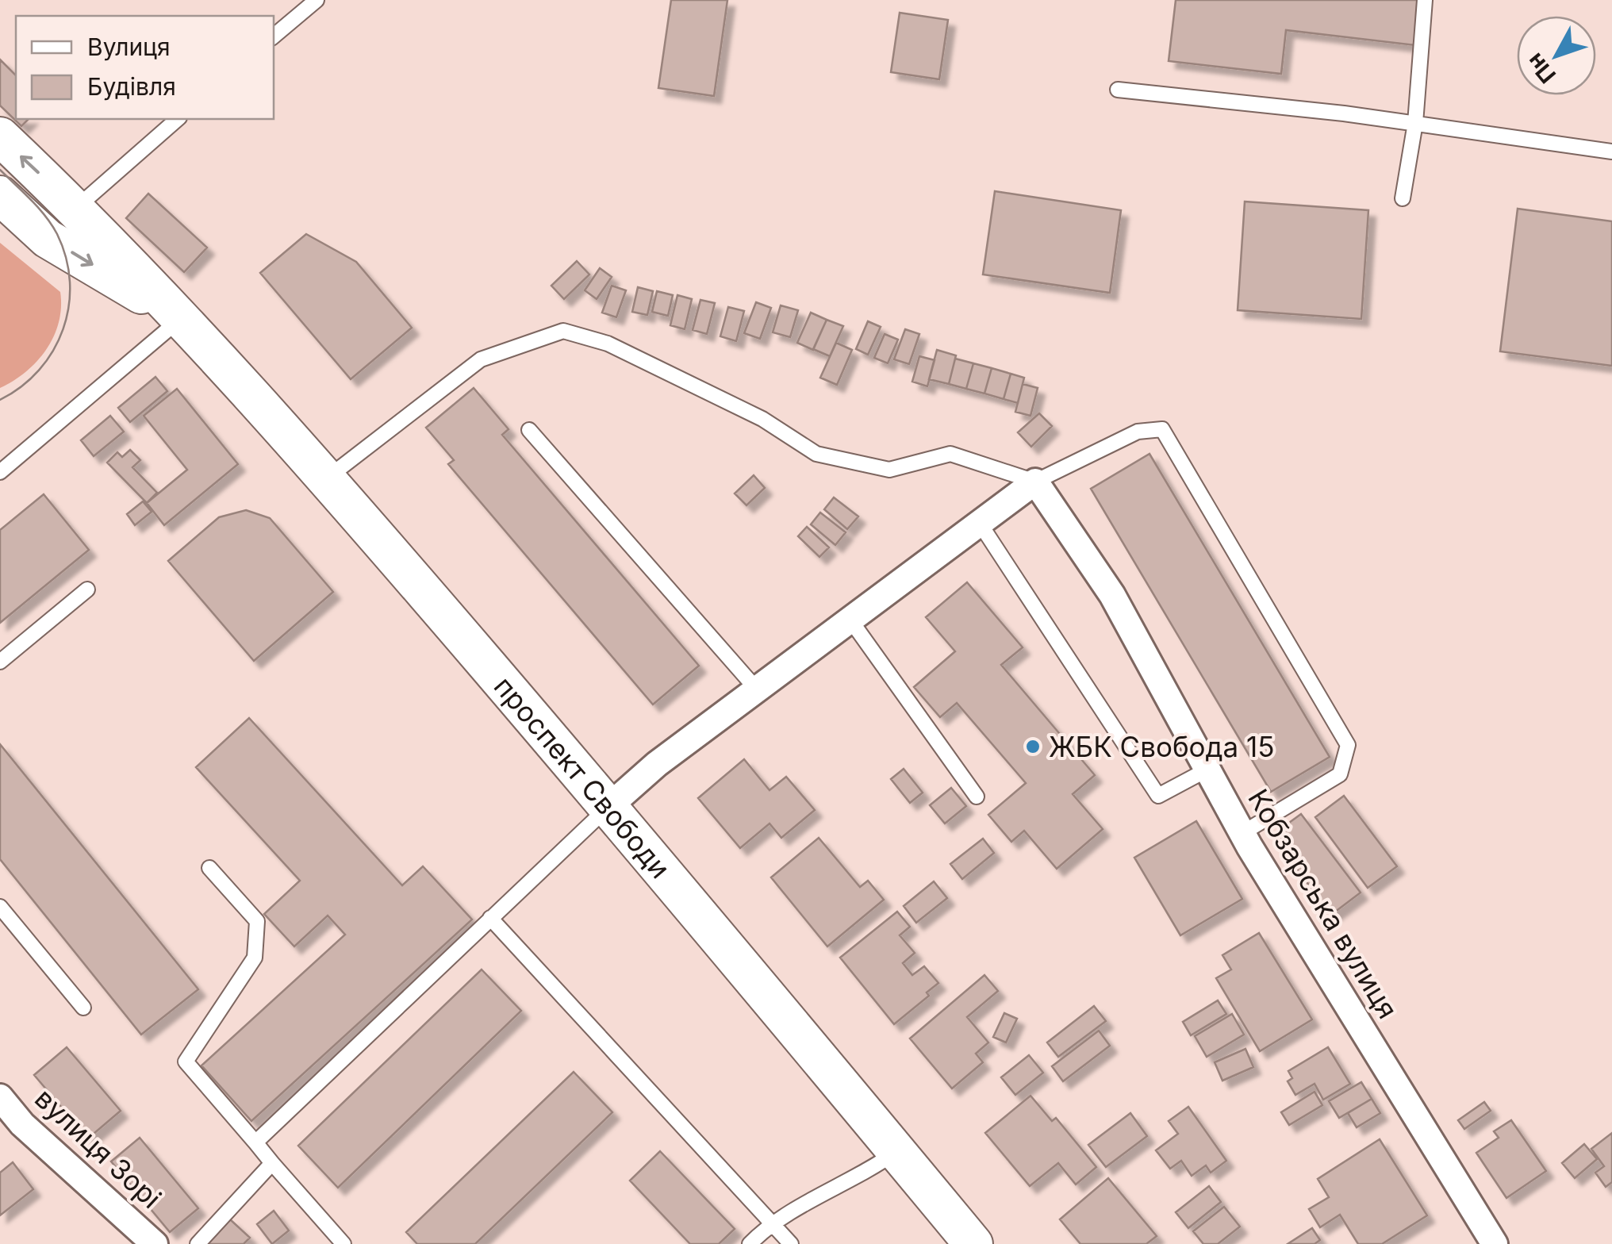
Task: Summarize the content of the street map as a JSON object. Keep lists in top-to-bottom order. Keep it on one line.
{"streets":{"main road":["проспект Свободи"],"street":["Кобзарська вулиця","вулиця Зорі"]},"places":["ЖБК Свобода 15"],"legend":["Вулиця","Будівля"],"north":"bottom left"}
